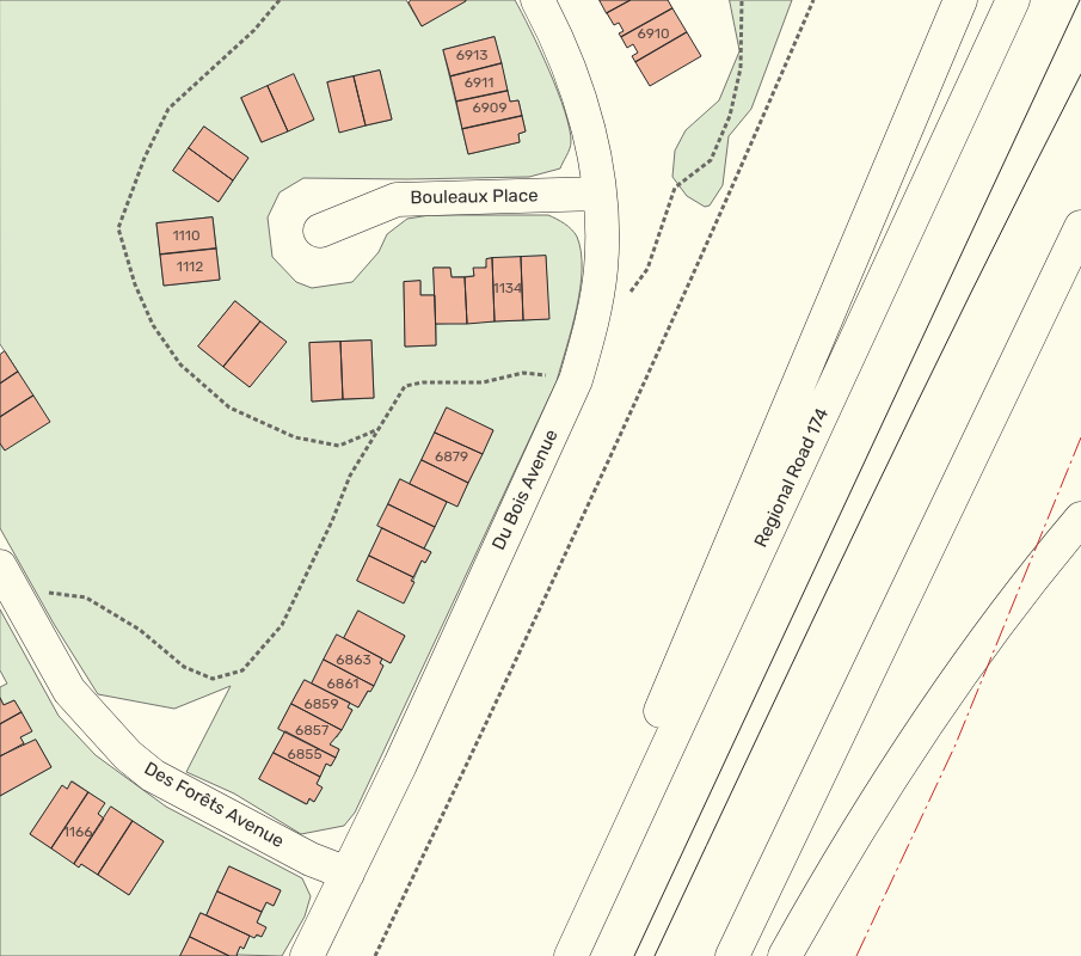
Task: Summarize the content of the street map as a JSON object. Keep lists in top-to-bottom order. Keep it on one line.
{"streets":{"main road":["Bouleaux Place","Regional Road 174","Du Bois Avenue","Des Forêts Avenue"]},"crossings":[["Bouleaux Place","Du Bois Avenue"],["Du Bois Avenue","Des Forêts Avenue"]],"house_numbers":["6910","6913","6911","6909","1110","1112","1134","6879","6863","6861","6859","6857","6855","1166"]}
